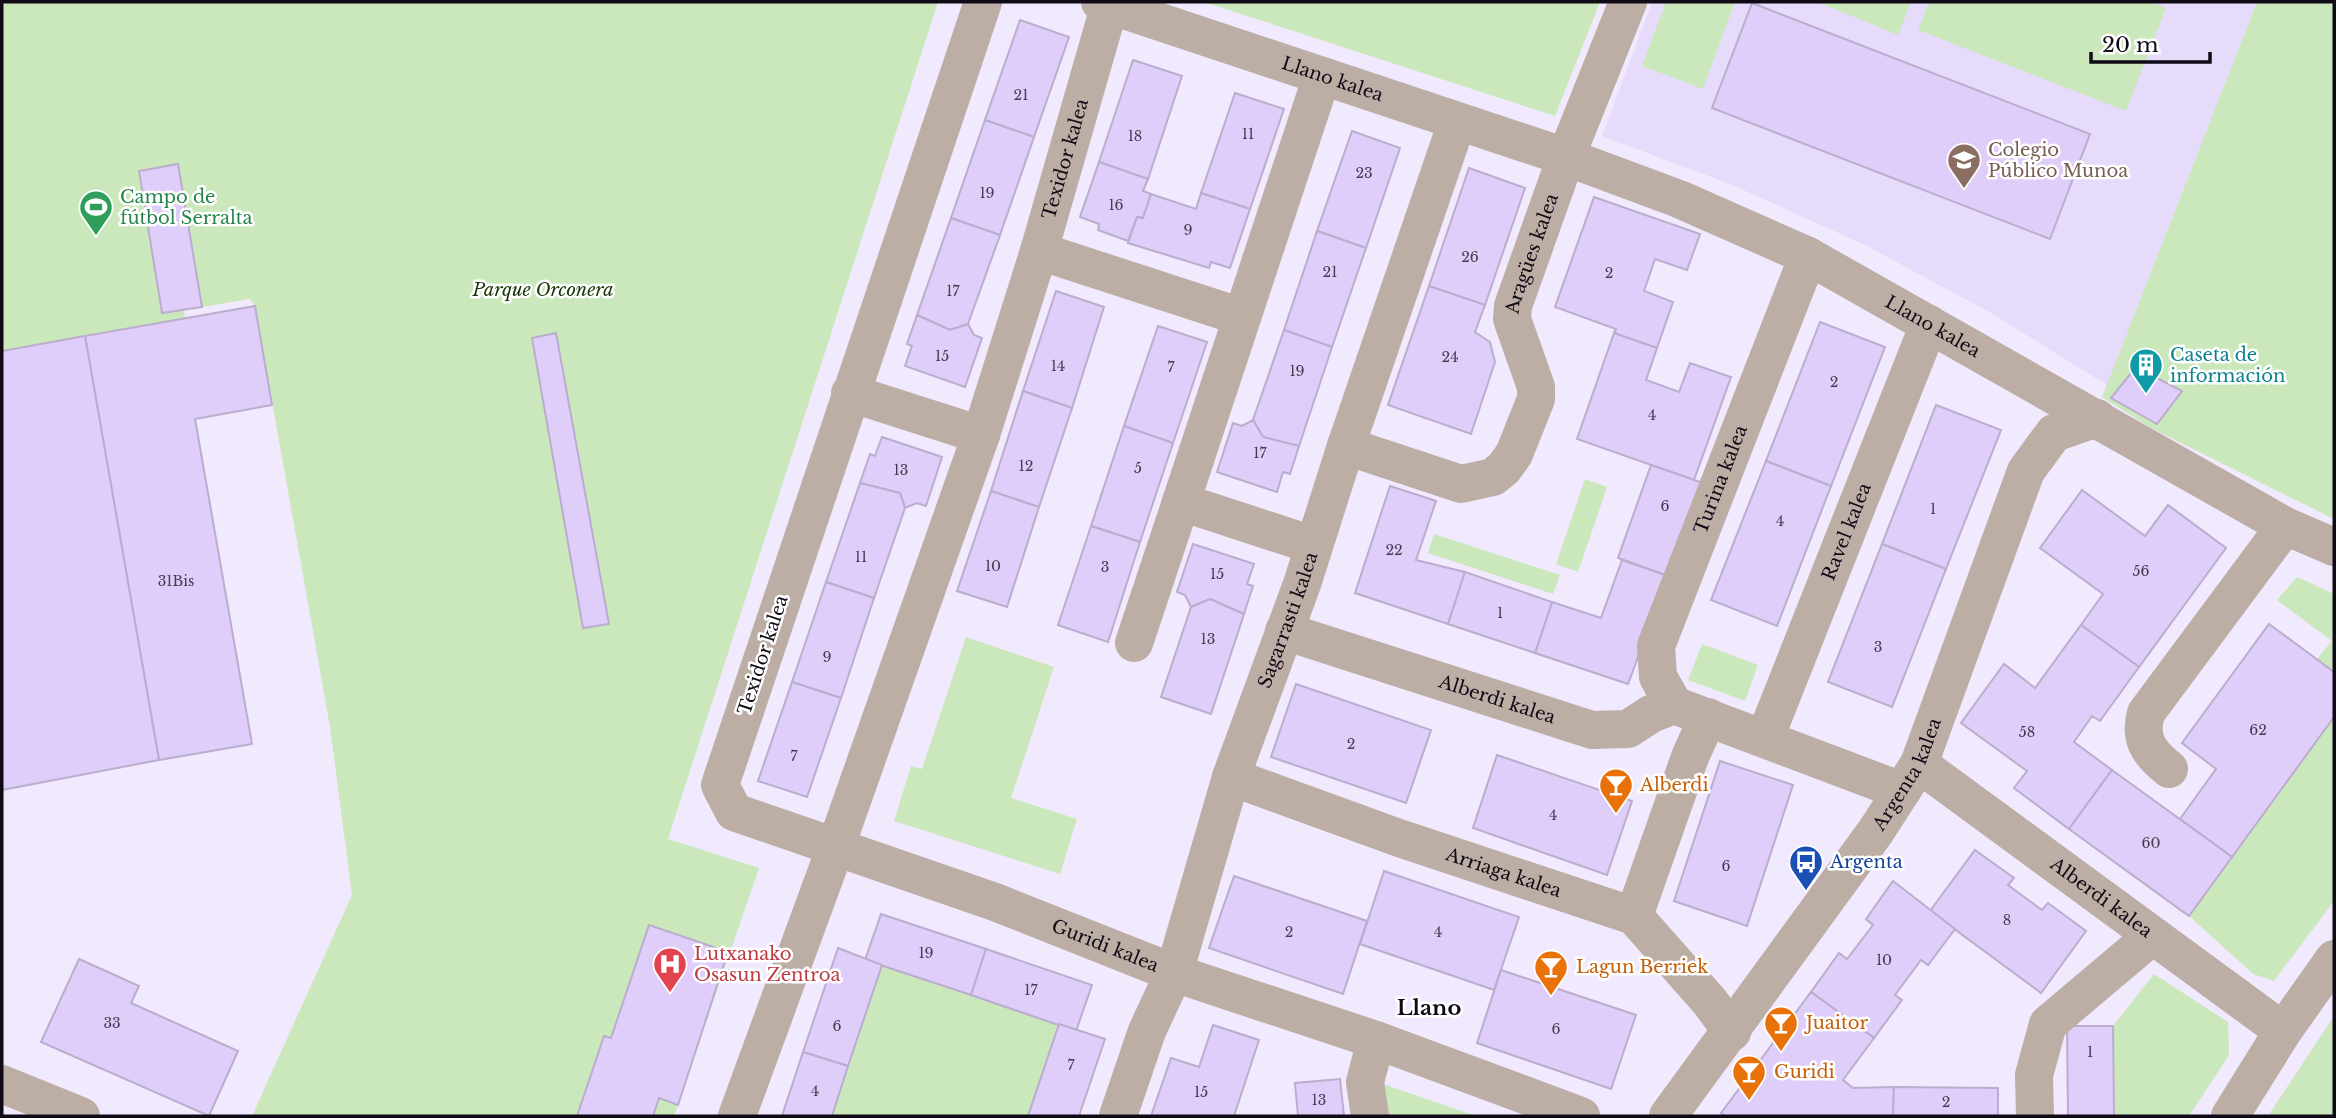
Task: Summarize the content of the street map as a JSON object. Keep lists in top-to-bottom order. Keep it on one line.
{"streets":{"street":["Llano kalea","Texidor kalea","Aragües kalea","Turina kalea","Ravel kalea","Sagarrasti kalea","Alberdi kalea","Argenta kalea","Arriaga kalea","Guridi kalea"]},"crossings":[["Llano kalea","Texidor kalea"],["Llano kalea","Aragües kalea"],["Llano kalea","Turina kalea"],["Llano kalea","Ravel kalea"],["Llano kalea","Sagarrasti kalea"],["Llano kalea","Argenta kalea"],["Texidor kalea","Guridi kalea"],["Aragües kalea","Sagarrasti kalea"],["Turina kalea","Alberdi kalea"],["Ravel kalea","Alberdi kalea"],["Sagarrasti kalea","Alberdi kalea"],["Sagarrasti kalea","Arriaga kalea"],["Sagarrasti kalea","Guridi kalea"],["Alberdi kalea","Argenta kalea"]],"districts":["Llano"],"parks":["Parque Orconera"],"places":{"school or university":["Colegio Público Munoa"],"sports":["Campo de fútbol Serralta"],"building":["Caseta de información"],"bar":["Alberdi","Lagun Berriek","Juaitor","Guridi"],"bus stop":["Argenta"],"hospital":["Lutxanako Osasun Zentroa"]},"house_numbers":["21","11","18","23","19","16","9","26","21","2","17","15","24","14","7","19","2","4","17","12","5","13","6","1","4","22","11","10","3","56","15","31Bis","1","13","3","9","62","58","2","7","4","60","6","8","2","4","19","10","17","33","6","6","1","7","4","15","13","2"],"scale_bar":"20 m"}
